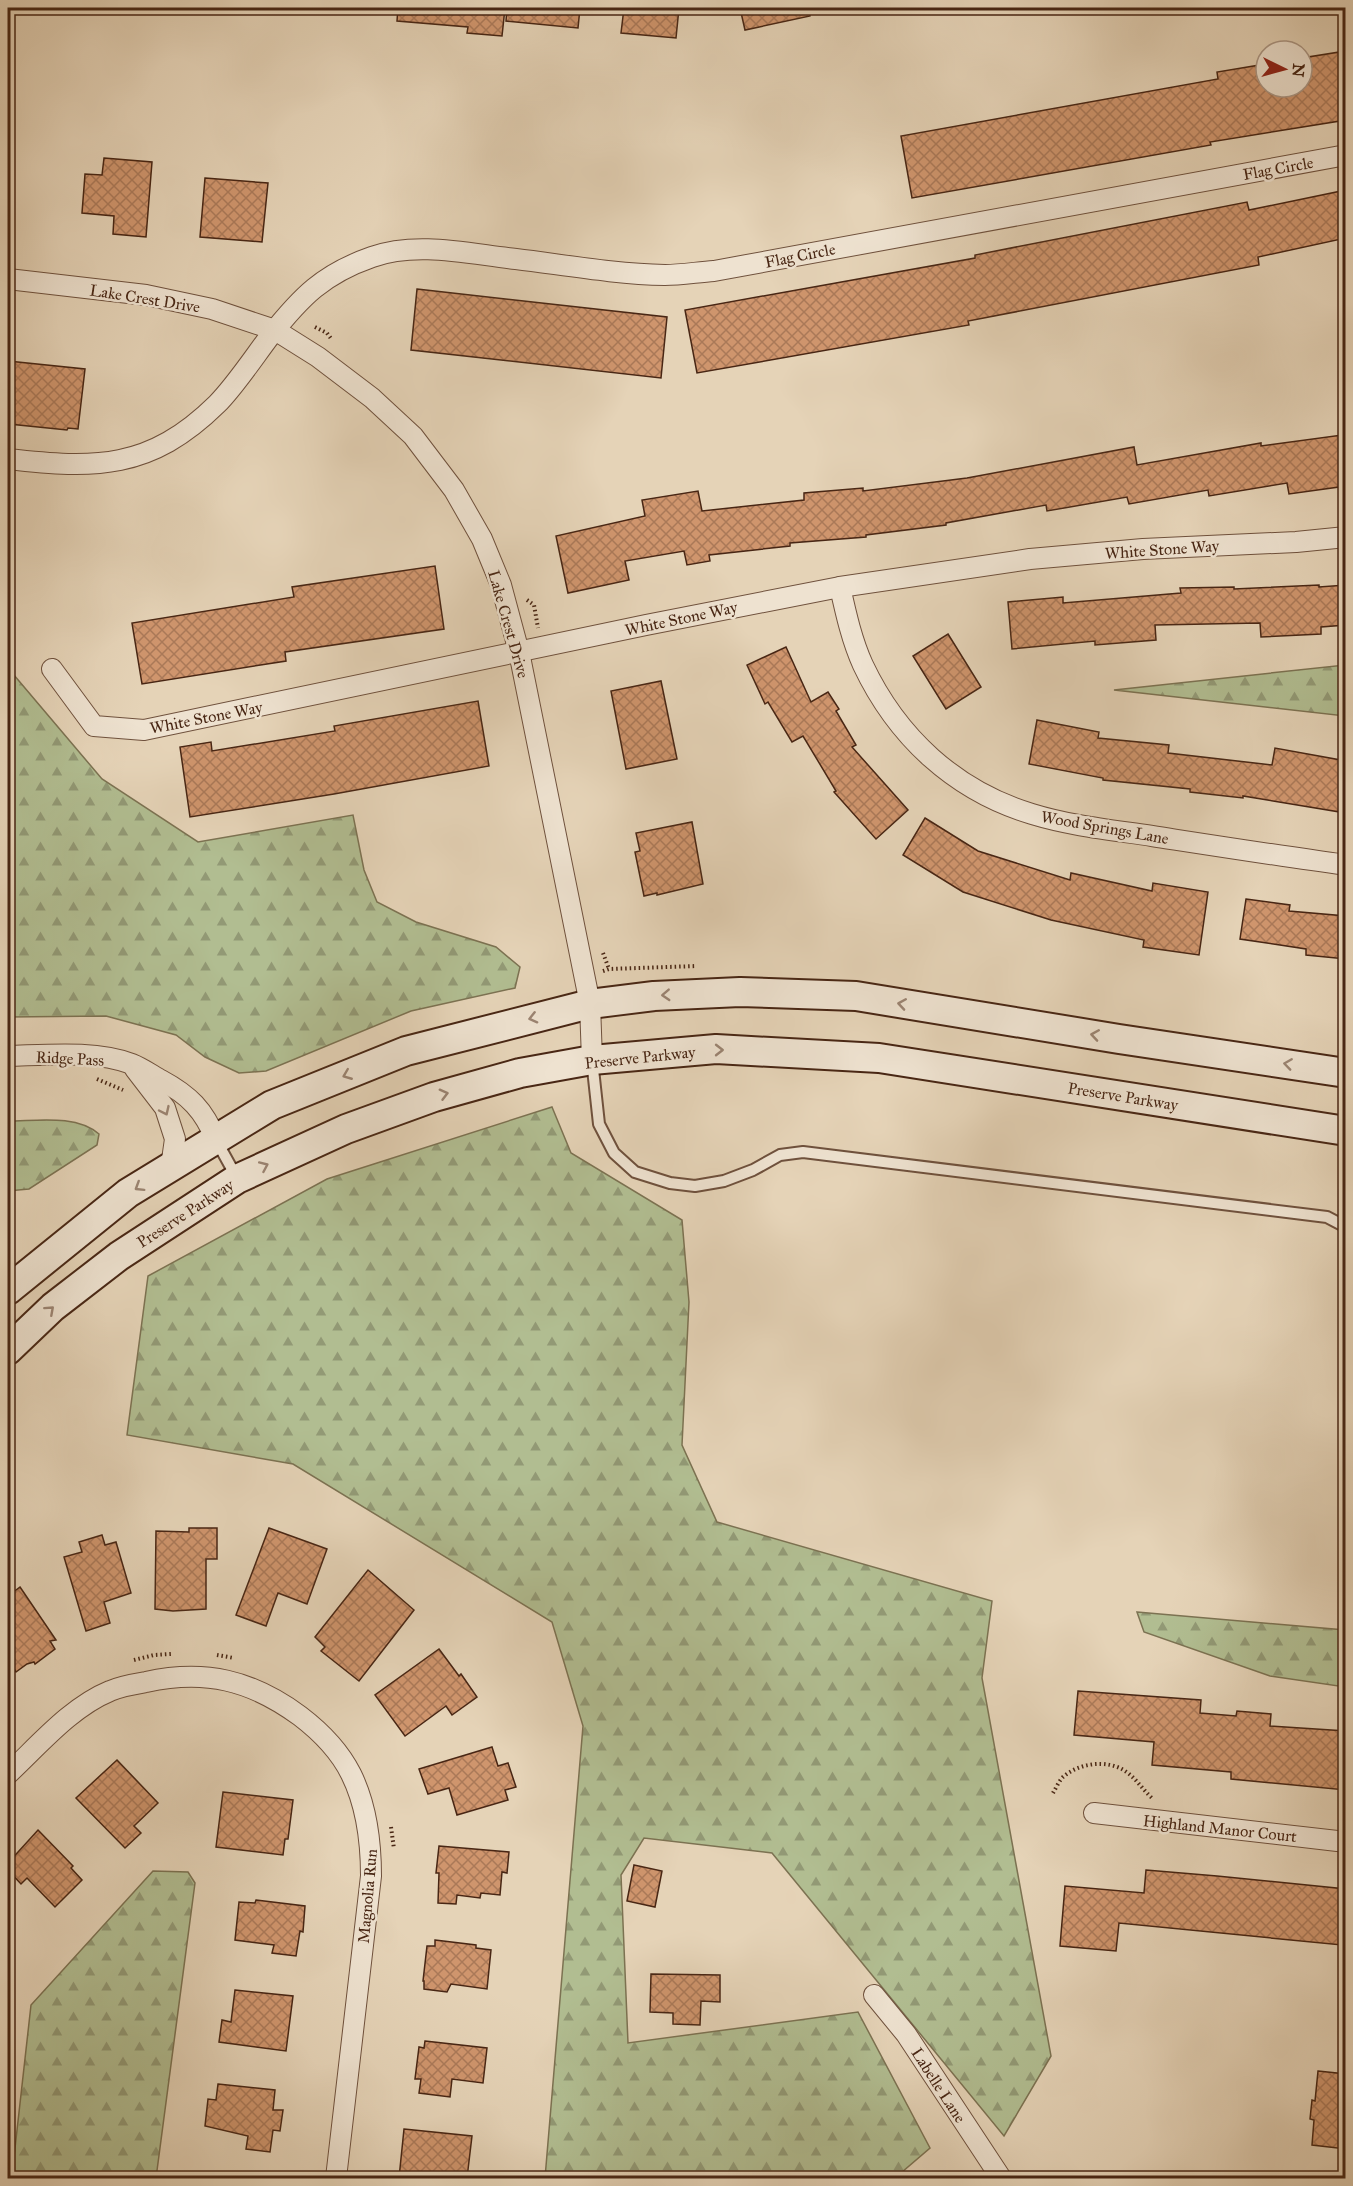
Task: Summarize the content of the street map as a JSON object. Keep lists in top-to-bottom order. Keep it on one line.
{"streets":{"street":["Flag Circle","Lake Crest Drive","White Stone Way","Wood Springs Lane","Preserve Parkway","Ridge Pass","Highland Manor Court","Magnolia Run","Labelle Lane"]},"crossings":[["Flag Circle","Lake Crest Drive"],["Lake Crest Drive","White Stone Way"],["Lake Crest Drive","Preserve Parkway"],["White Stone Way","Wood Springs Lane"]],"north":"right"}
